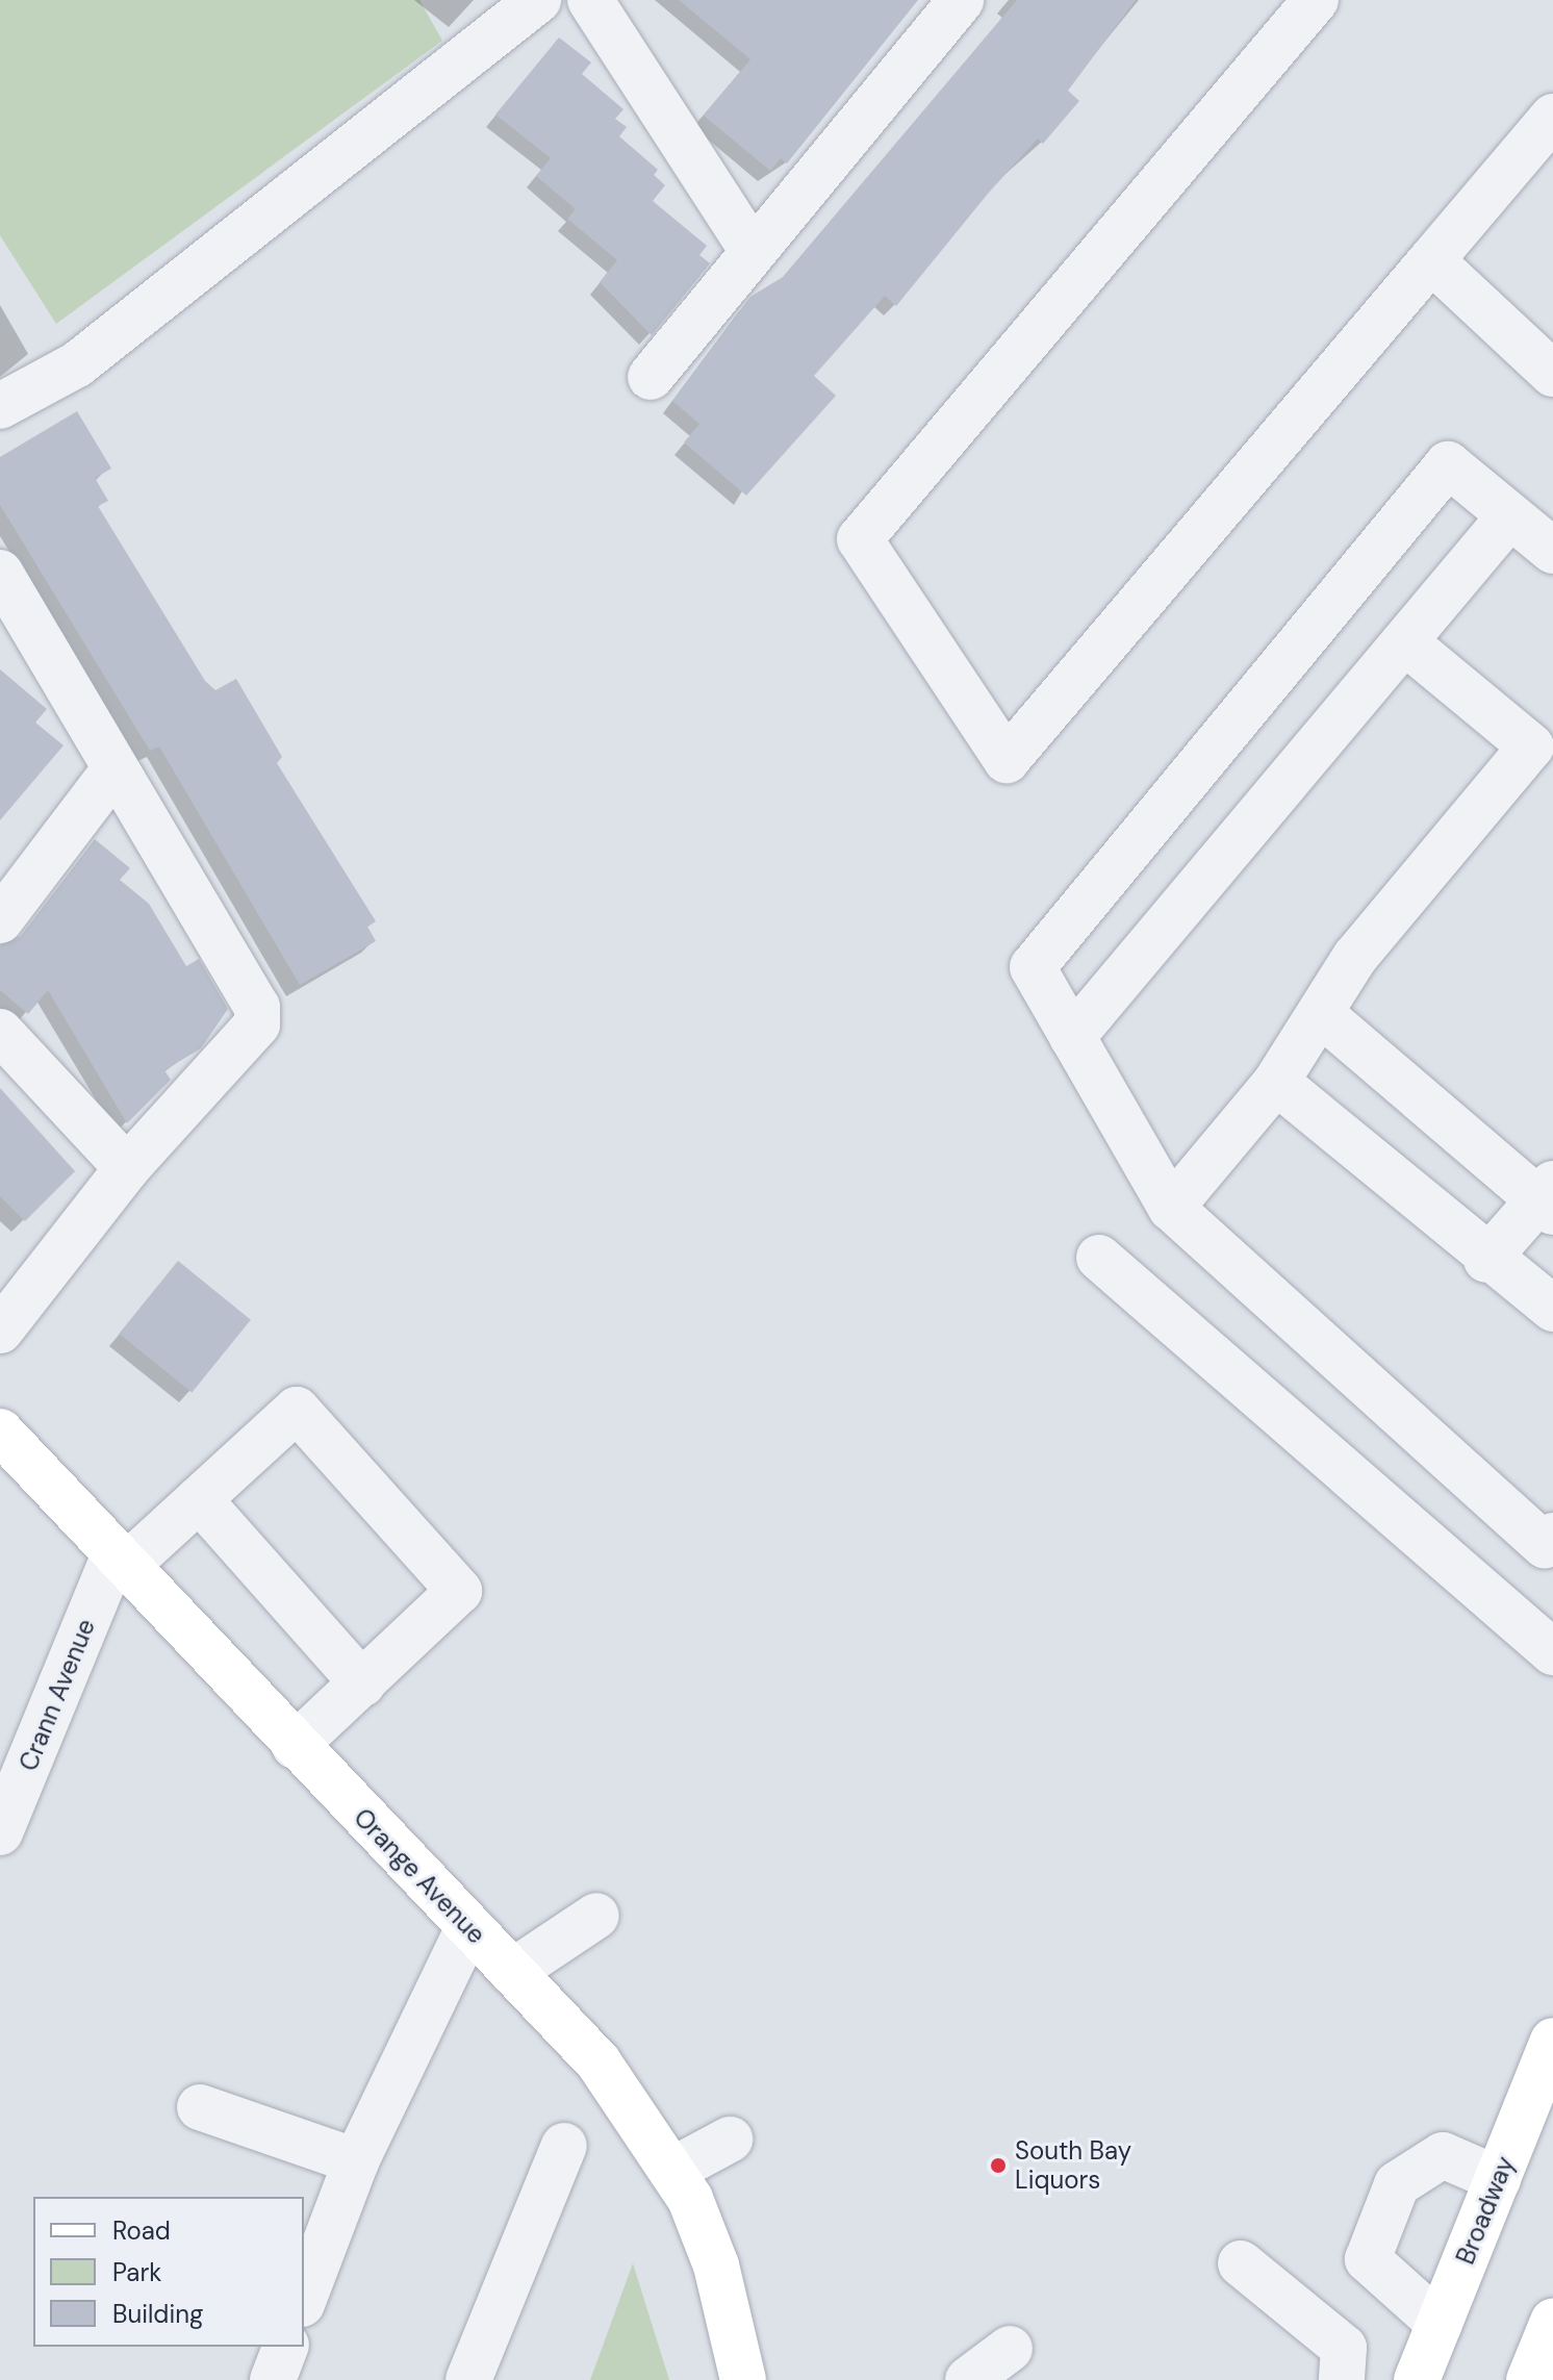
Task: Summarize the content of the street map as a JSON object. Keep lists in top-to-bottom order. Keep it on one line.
{"streets":{"main road":["Orange Avenue","Broadway"],"street":["Crann Avenue"]},"crossings":[["Crann Avenue","Orange Avenue"]],"places":["South Bay Liquors"],"legend":["Road","Park","Building"]}
